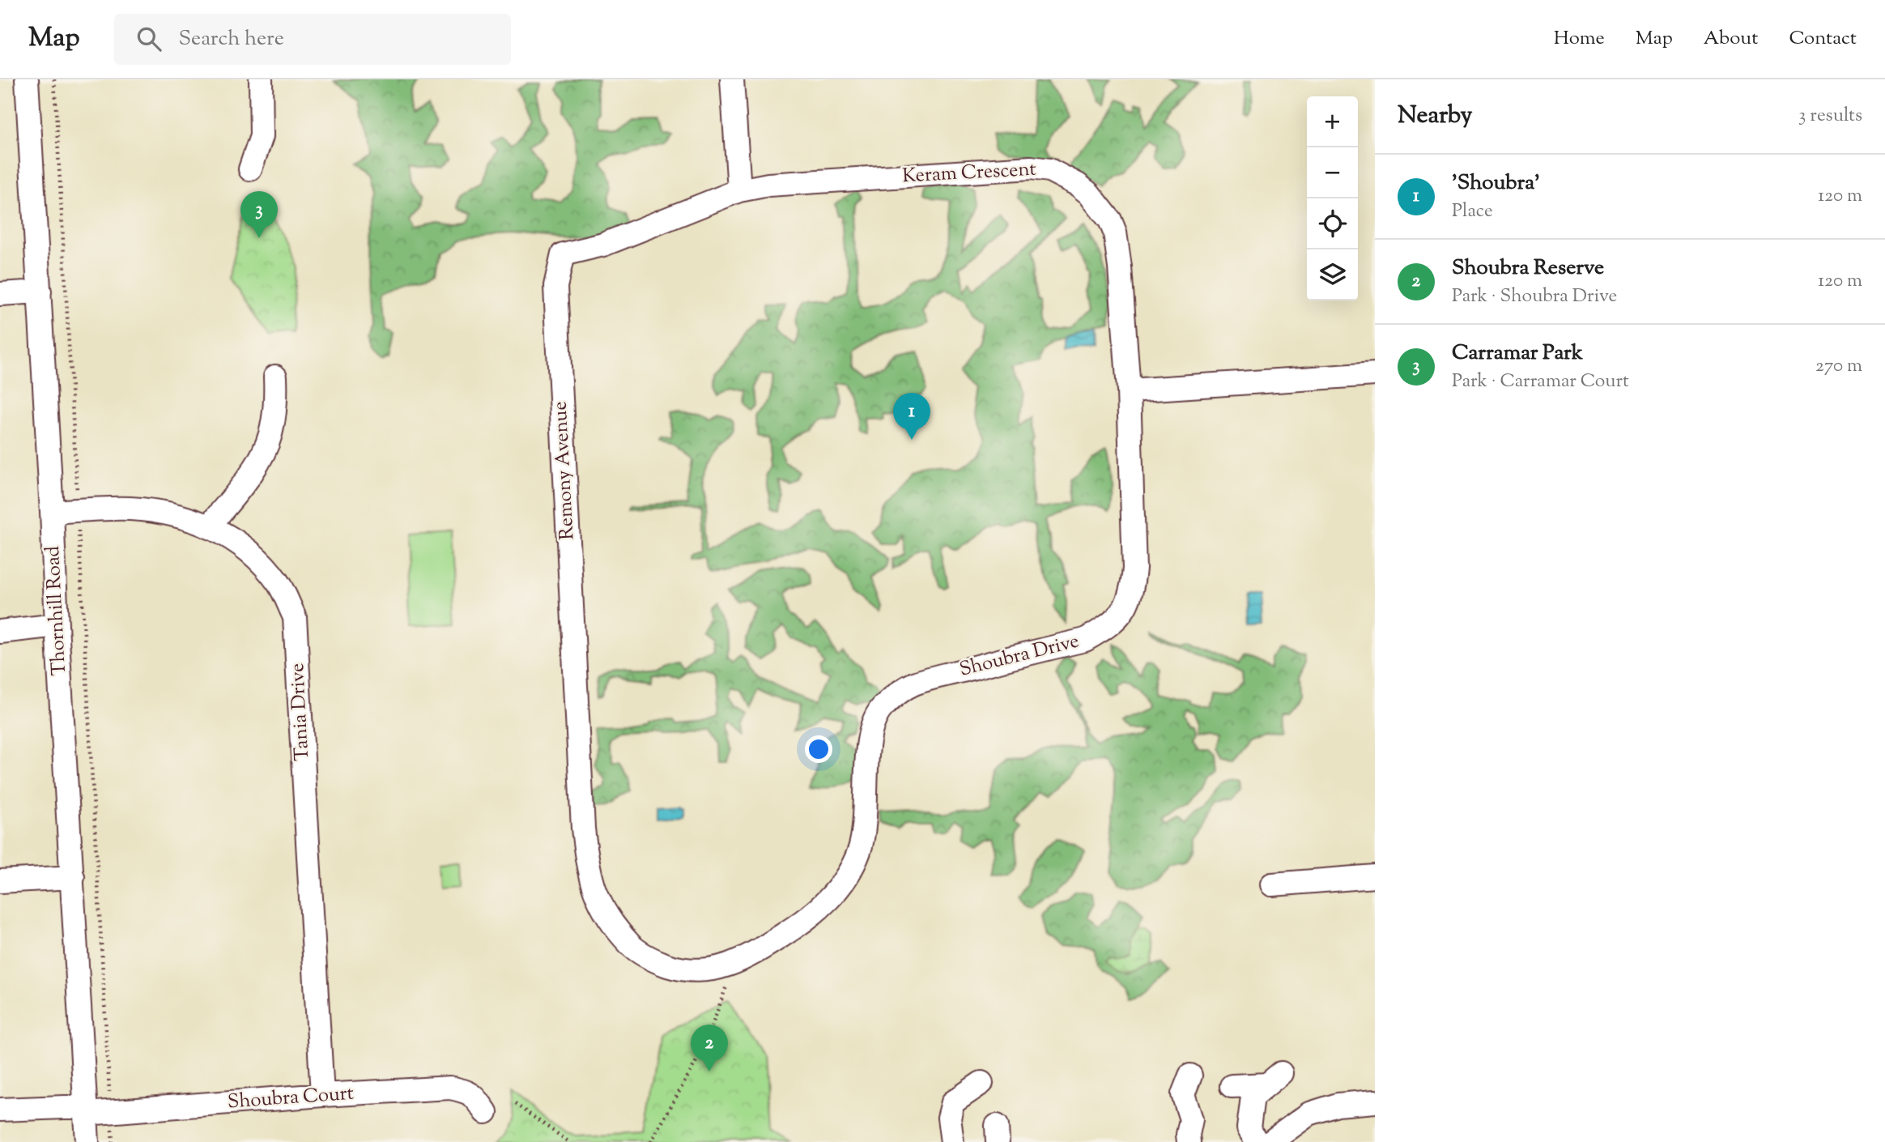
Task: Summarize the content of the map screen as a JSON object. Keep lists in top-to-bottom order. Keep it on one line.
{"streets":{"street":["Keram Crescent","Remony Avenue","Thornhill Road","Shoubra Drive","Tania Drive","Shoubra Court"]},"crossings":[["Keram Crescent","Remony Avenue"],["Keram Crescent","Shoubra Drive"],["Remony Avenue","Shoubra Drive"],["Thornhill Road","Tania Drive"],["Thornhill Road","Shoubra Court"],["Tania Drive","Shoubra Court"]],"page":{"header":"Map","search":"Search here","nav":["Home","Map","About","Contact"],"heading":["Nearby","3 results"],"map_buttons":["+","−"],"list":[{"mark":"1","name":"'Shoubra'","note":"Place","value":"120 m"},{"mark":"2","name":"Shoubra Reserve","note":"Park · Shoubra Drive","value":"120 m"},{"mark":"3","name":"Carramar Park","note":"Park · Carramar Court","value":"270 m"}],"pins":["3","1","2"]}}
